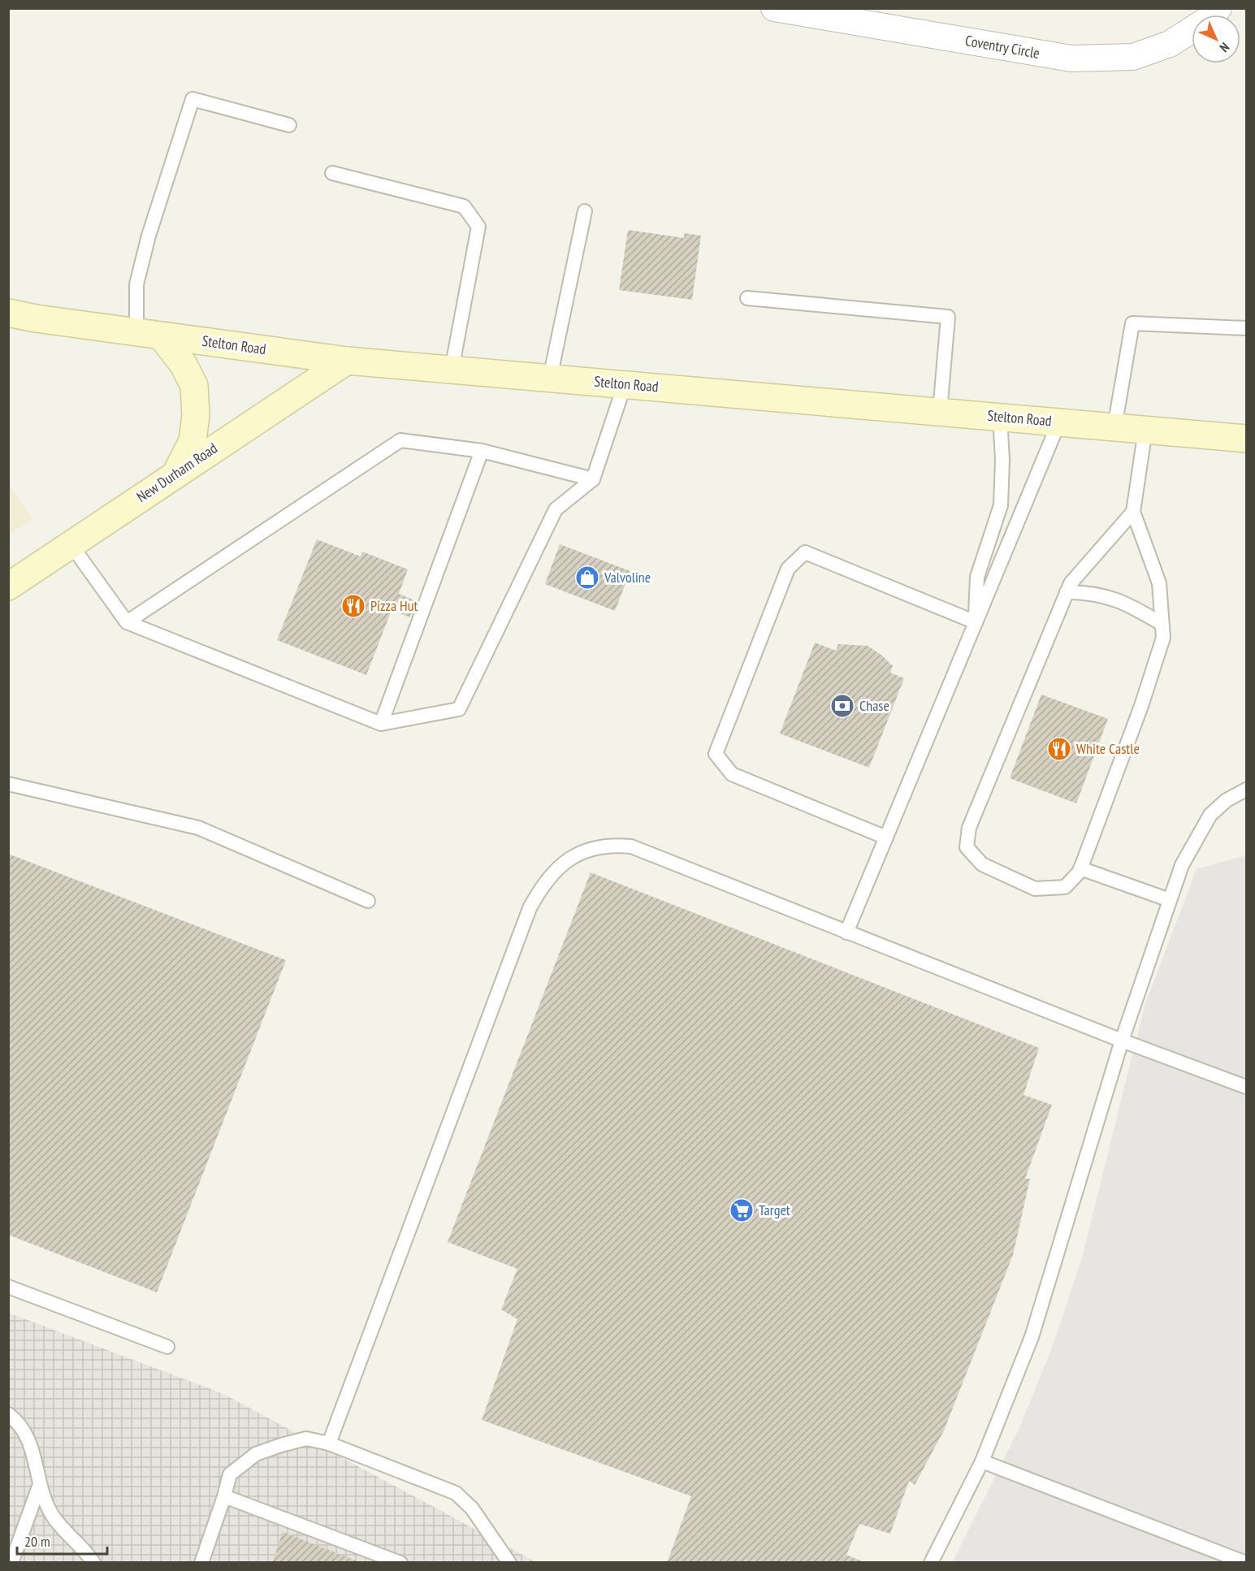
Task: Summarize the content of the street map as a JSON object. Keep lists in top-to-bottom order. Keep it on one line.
{"streets":{"main road":["Stelton Road","New Durham Road"],"street":["Coventry Circle"]},"crossings":[["Stelton Road","New Durham Road"]],"places":{"shop":["Valvoline"],"restaurant":["Pizza Hut","White Castle"],"bank":["Chase"],"supermarket":["Target"]},"scale_bar":"20 m","north":"bottom right"}
